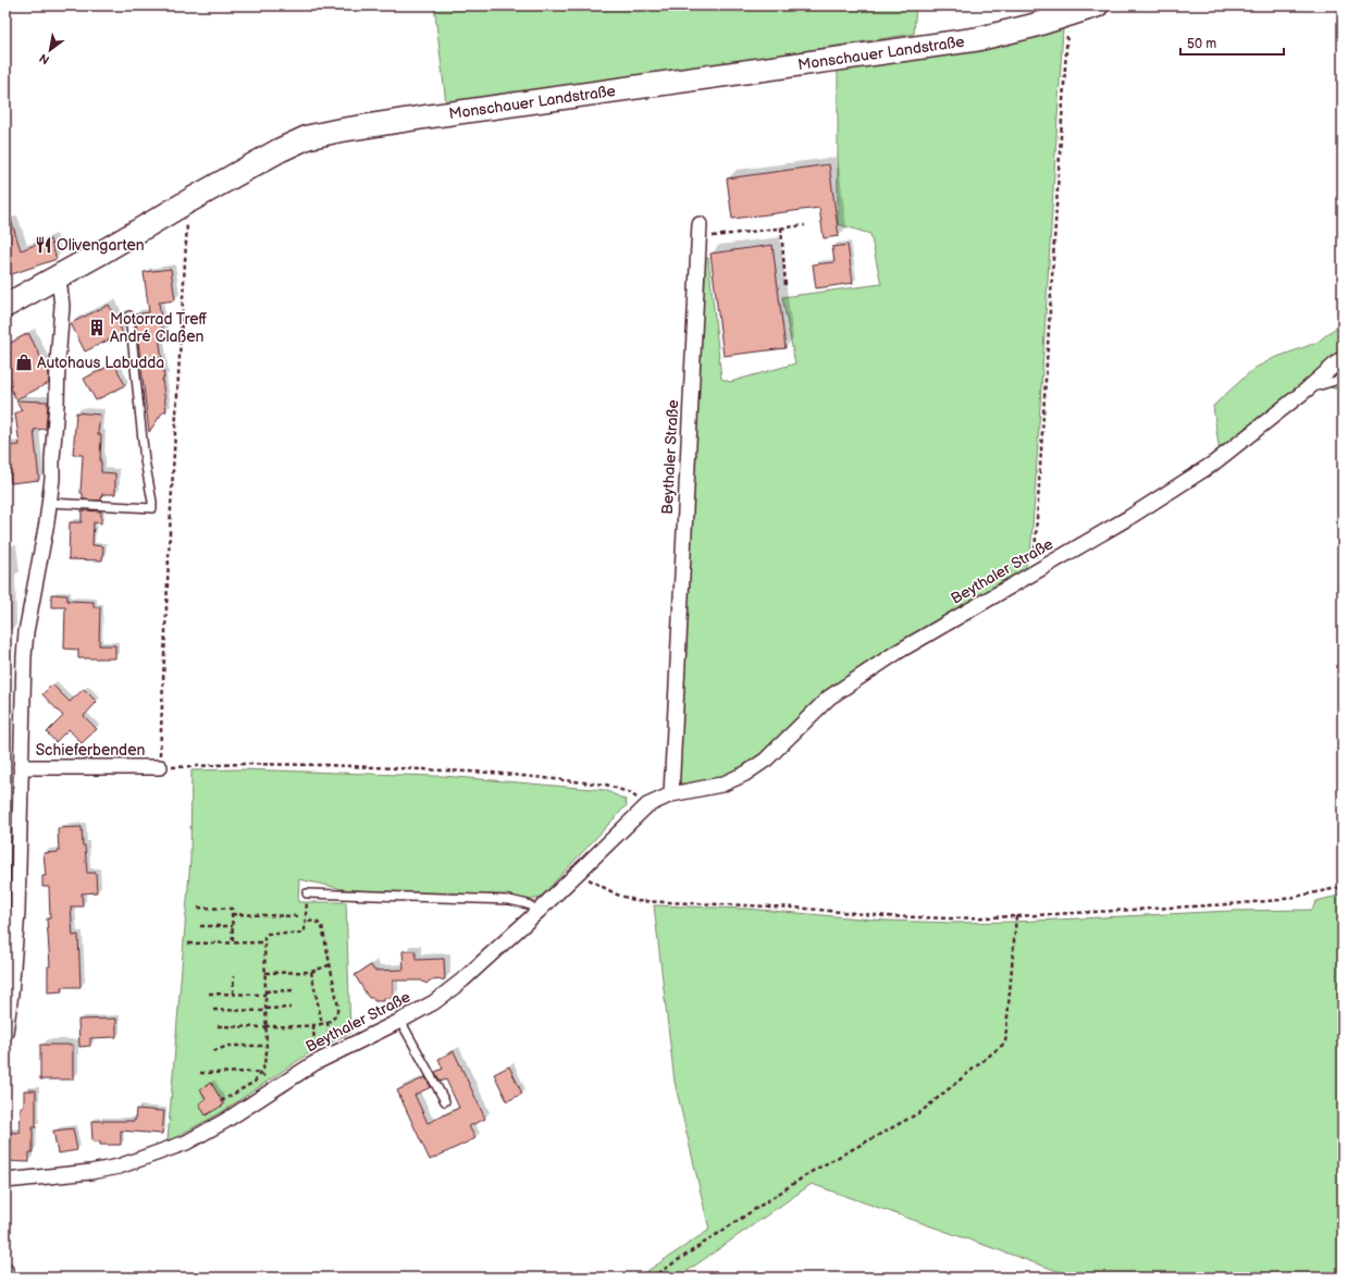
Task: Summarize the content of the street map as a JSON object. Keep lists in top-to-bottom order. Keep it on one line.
{"streets":{"main road":["Monschauer Landstraße"],"street":["Beythaler Straße","Schieferbenden"]},"crossings":[["Monschauer Landstraße","Schieferbenden"]],"places":{"restaurant":["Olivengarten"],"building":["Motorrad Treff André Claßen"],"shop":["Autohaus Labudda"]},"scale_bar":"50 m","north":"bottom left"}
